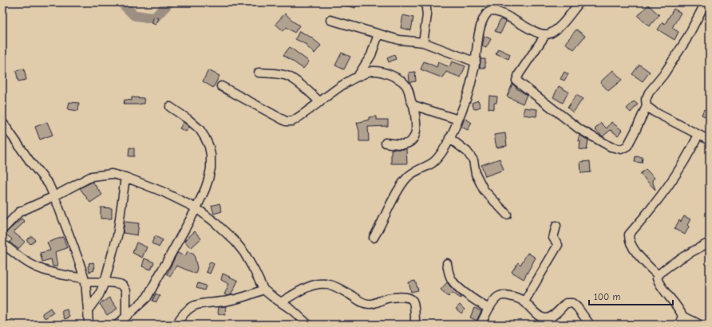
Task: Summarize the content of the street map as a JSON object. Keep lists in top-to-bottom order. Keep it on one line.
{"scale_bar":"100 m"}
